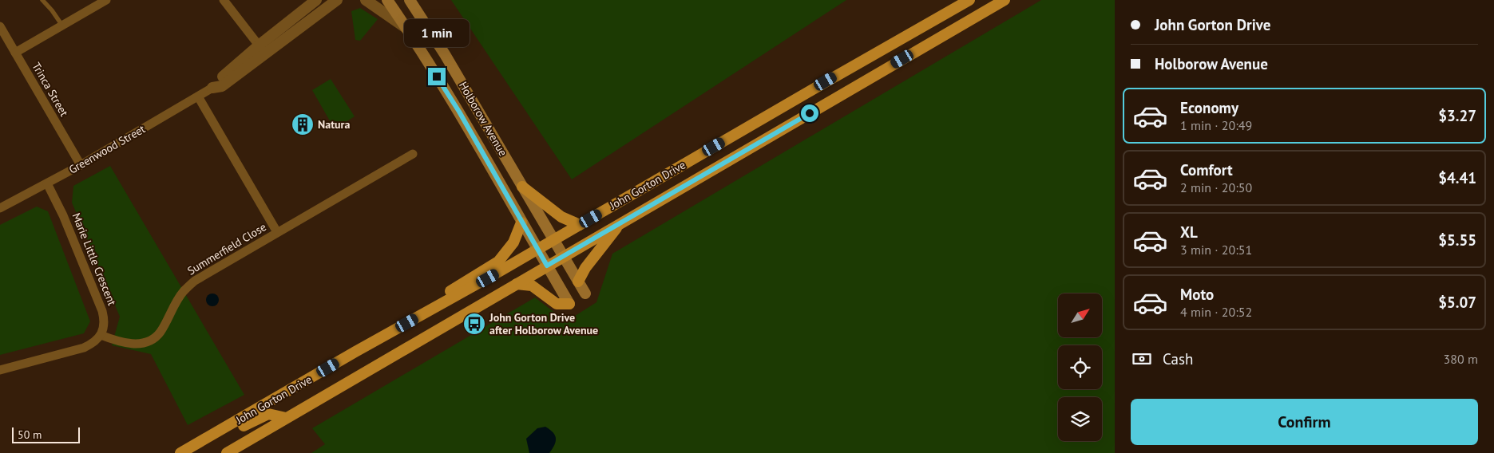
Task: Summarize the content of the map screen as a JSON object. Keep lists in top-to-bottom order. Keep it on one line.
{"streets":{"main road":["Holborow Avenue","John Gorton Drive"],"street":["Trinca Street","Greenwood Street","Summerfield Close","Marie Little Crescent"]},"crossings":[["Trinca Street","Greenwood Street"],["Holborow Avenue","John Gorton Drive"],["Greenwood Street","Summerfield Close"],["Greenwood Street","Marie Little Crescent"],["Summerfield Close","Marie Little Crescent"]],"places":{"building":["Natura"],"bus stop":["John Gorton Drive after Holborow Avenue"]},"scale_bar":"50 m","north":"top right","page":{"banner":["John Gorton Drive","Holborow Avenue"],"bubble":"1 min","list":[{"name":"Economy","note":"1 min · 20:49","value":"$3.27"},{"name":"Comfort","note":"2 min · 20:50","value":"$4.41"},{"name":"XL","note":"3 min · 20:51","value":"$5.55"},{"name":"Moto","note":"4 min · 20:52","value":"$5.07"}],"pay":["Cash","380 m"],"buttons":"Confirm","scale":"50 m"}}
